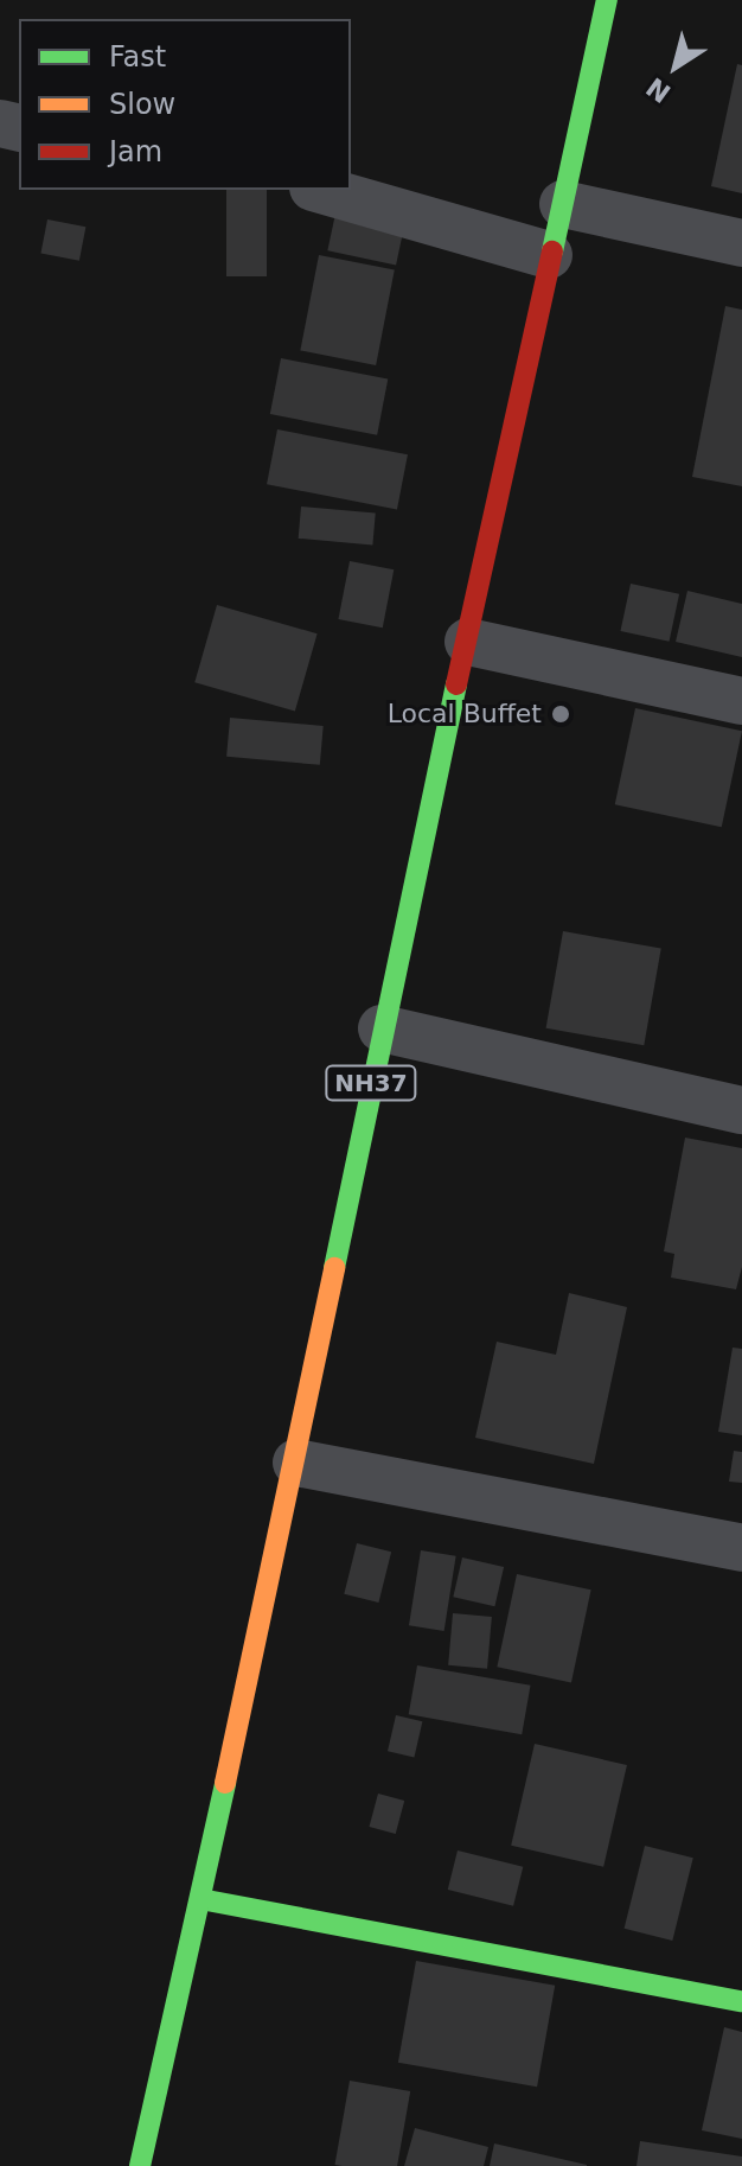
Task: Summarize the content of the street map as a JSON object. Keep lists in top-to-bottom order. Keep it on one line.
{"streets":{"main road":["NH37"]},"places":["Local Buffet"],"legend":["Fast","Slow","Jam"],"north":"bottom left"}
